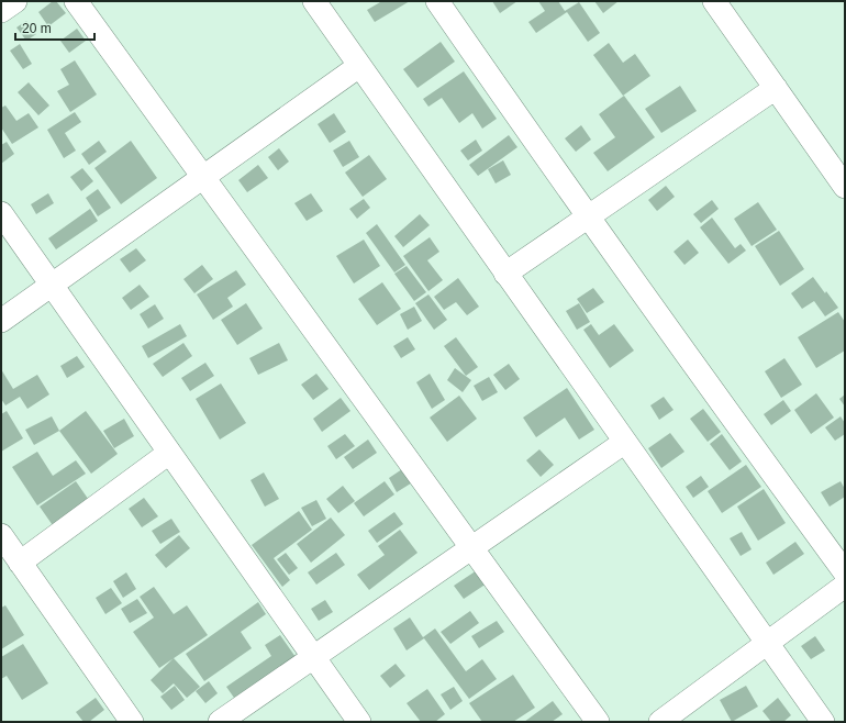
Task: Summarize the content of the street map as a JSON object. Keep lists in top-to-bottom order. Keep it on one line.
{"scale_bar":"20 m"}
